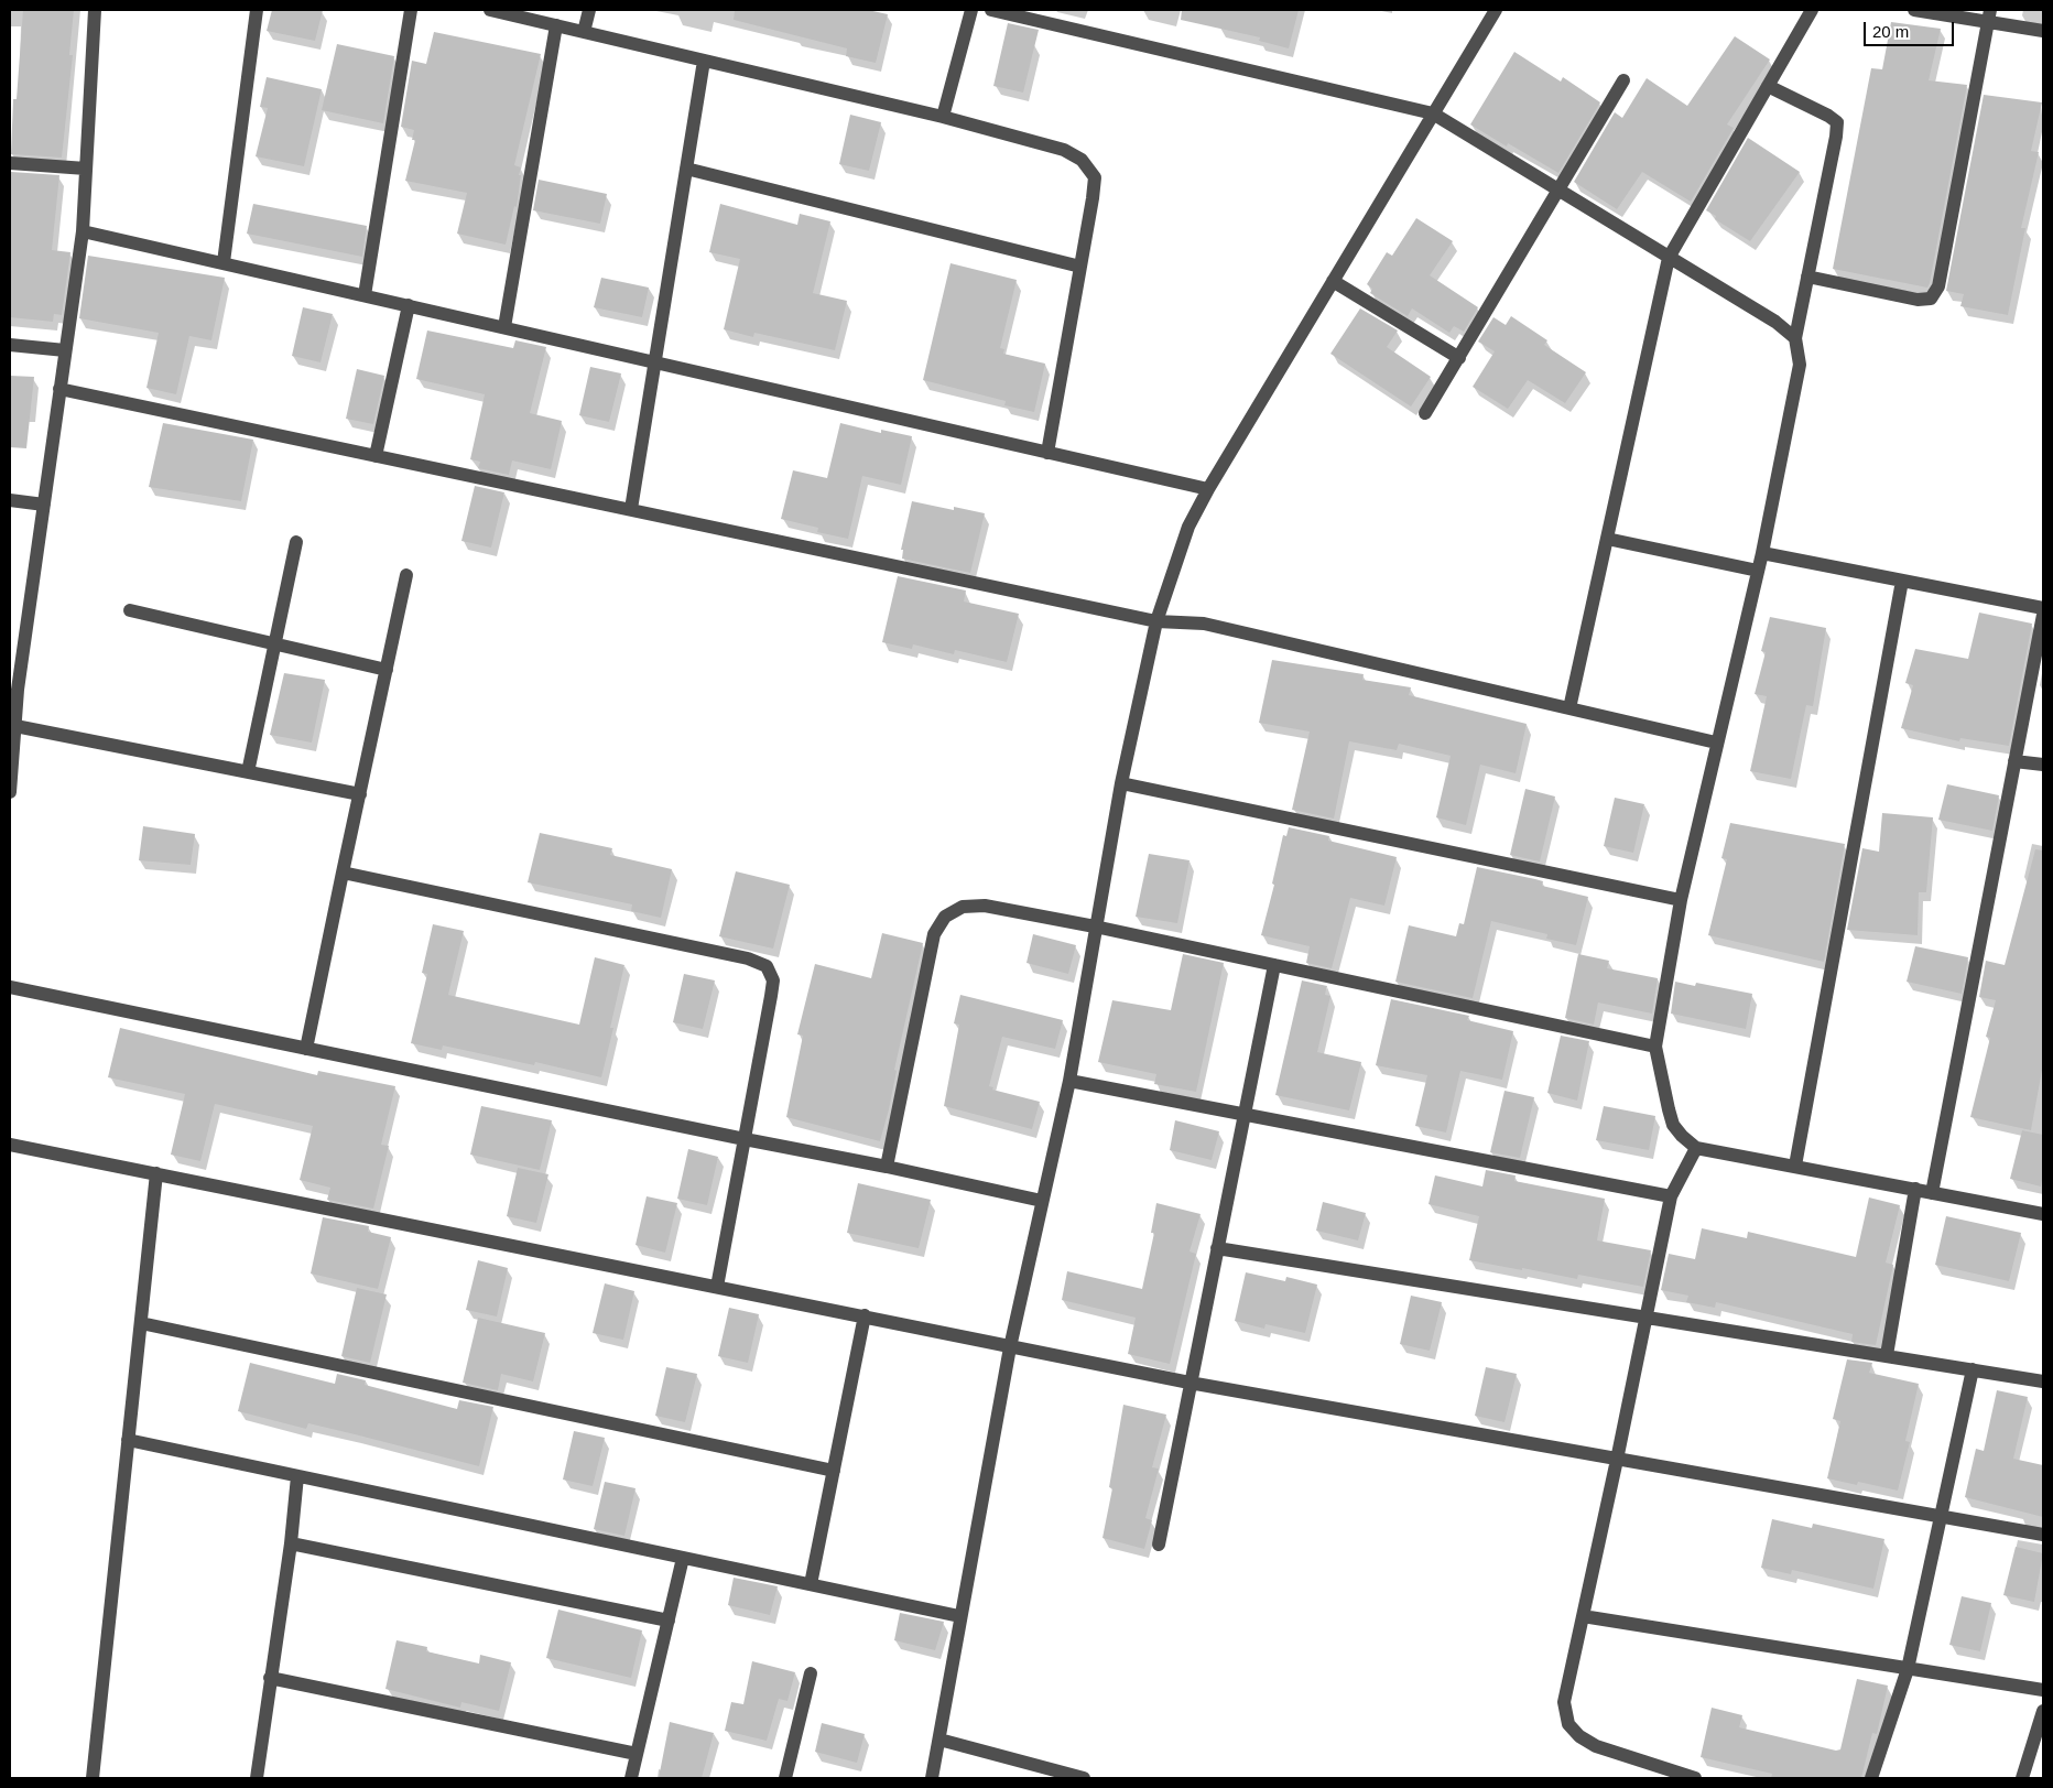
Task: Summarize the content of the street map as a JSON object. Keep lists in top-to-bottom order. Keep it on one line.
{"scale_bar":"20 m"}
